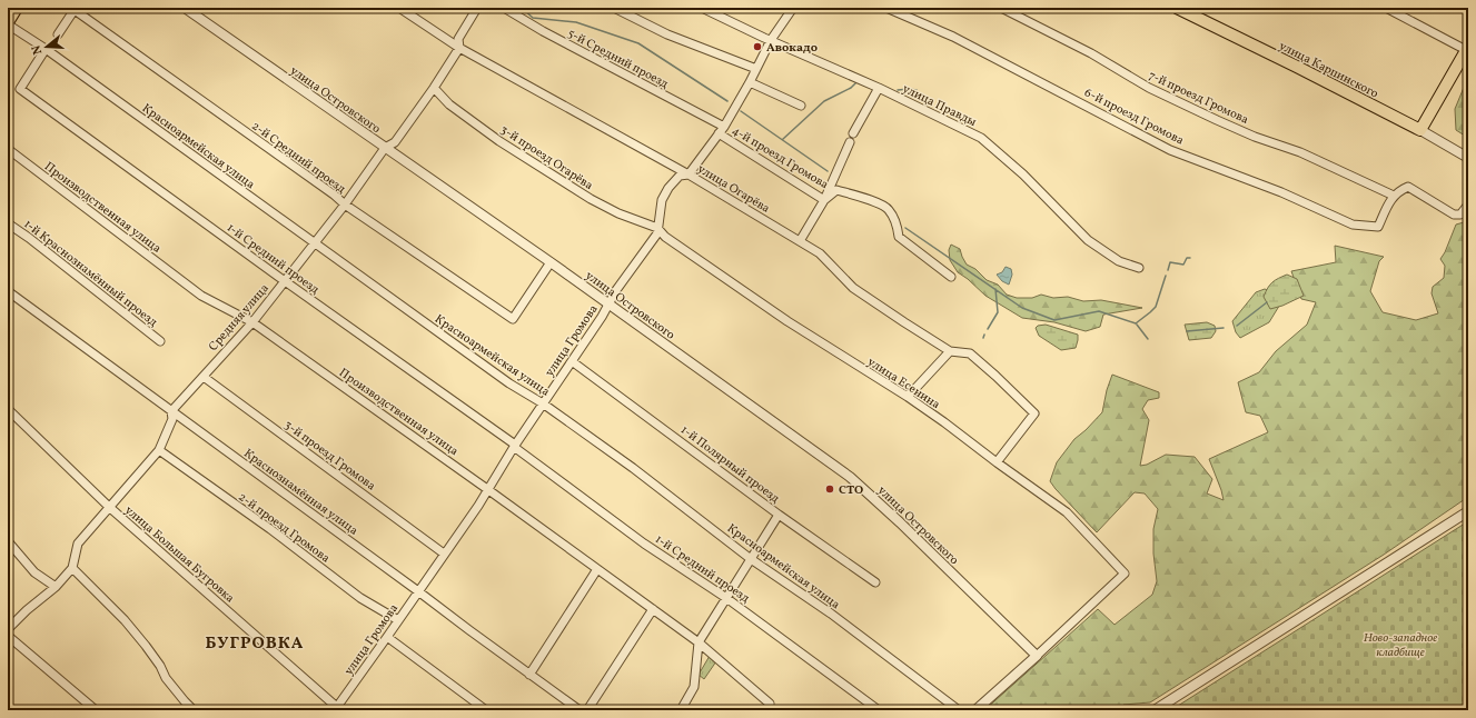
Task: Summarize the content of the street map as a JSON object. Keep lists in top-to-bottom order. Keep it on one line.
{"streets":{"main road":["улица Карпинского"],"street":["5-й Средний проезд","7-й проезд Громова","улица Островского","улица Правды","6-й проезд Громова","Красноармейская улица","2-й Средний проезд","3-й проезд Огарёва","4-й проезд Громова","улица Огарёва","Производственная улица","1-й Средний проезд","1-й Краснознамённый проезд","Средняя улица","улица Громова","улица Есенина","3-й проезд Громова","1-й Полярный проезд","Краснознамённая улица","2-й проезд Громова","улица Большая Бугровка"]},"crossings":[["5-й Средний проезд","4-й проезд Громова"],["5-й Средний проезд","улица Громова"],["7-й проезд Громова","6-й проезд Громова"],["улица Островского","2-й Средний проезд"],["улица Островского","Средняя улица"],["улица Островского","улица Громова"],["улица Островского","улица Есенина"],["улица Правды","улица Громова"],["Красноармейская улица","1-й Средний проезд"],["Красноармейская улица","Средняя улица"],["Красноармейская улица","улица Громова"],["2-й Средний проезд","Средняя улица"],["3-й проезд Огарёва","Средняя улица"],["3-й проезд Огарёва","улица Громова"],["3-й проезд Огарёва","улица Есенина"],["4-й проезд Громова","улица Громова"],["улица Огарёва","Средняя улица"],["улица Огарёва","улица Громова"],["улица Огарёва","улица Есенина"],["Производственная улица","Средняя улица"],["Производственная улица","улица Громова"],["1-й Средний проезд","Средняя улица"],["1-й Средний проезд","улица Громова"],["Средняя улица","3-й проезд Громова"],["Средняя улица","Краснознамённая улица"],["Средняя улица","2-й проезд Громова"],["Средняя улица","улица Большая Бугровка"],["улица Громова","улица Есенина"],["улица Громова","3-й проезд Громова"],["улица Громова","1-й Полярный проезд"],["улица Громова","Краснознамённая улица"],["улица Громова","2-й проезд Громова"],["улица Громова","улица Большая Бугровка"]],"districts":["БУГРОВКА"],"parks":["Ново-западное кладбище"],"places":["Авокадо","СТО"],"north":"left"}
